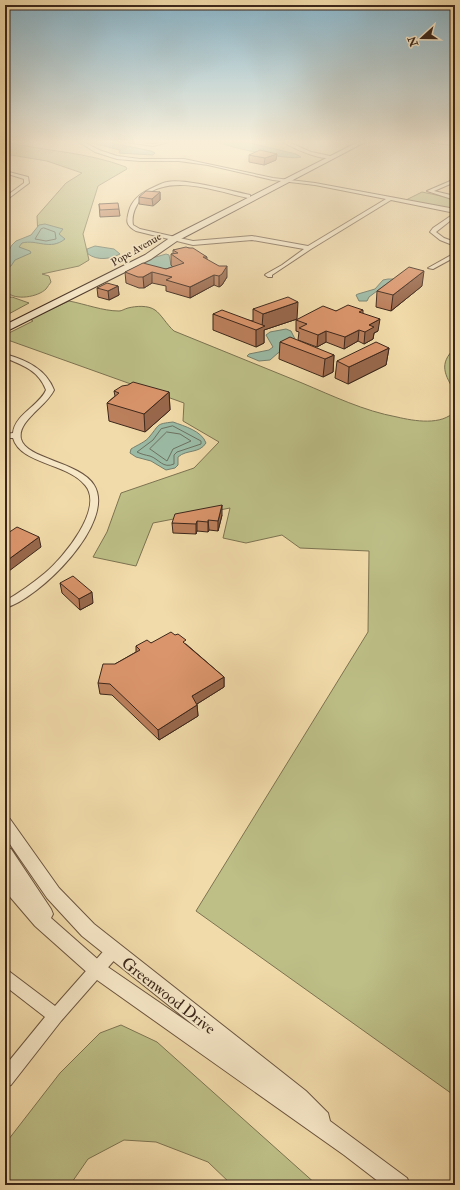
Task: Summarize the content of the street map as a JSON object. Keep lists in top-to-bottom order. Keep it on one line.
{"streets":{"main road":["Pope Avenue"],"street":["Greenwood Drive"]},"north":"left"}
